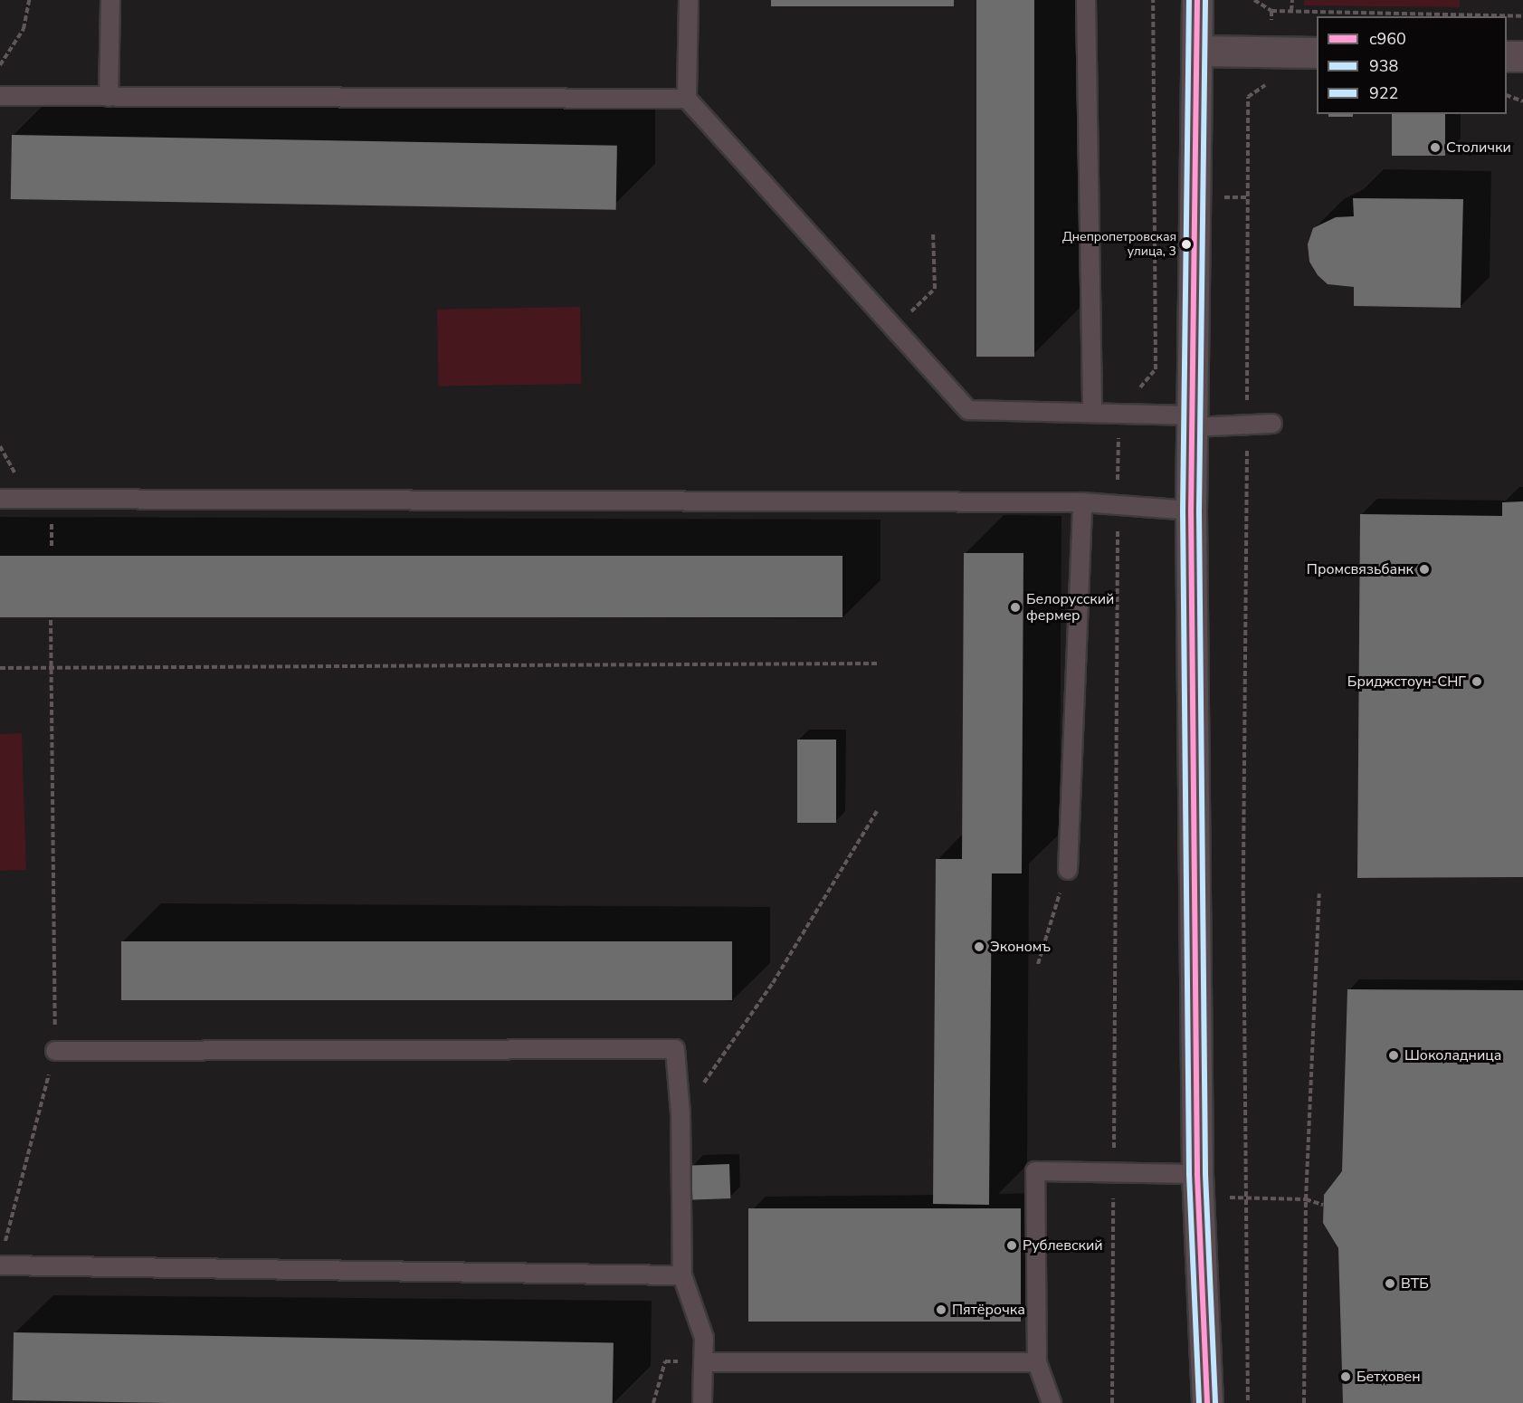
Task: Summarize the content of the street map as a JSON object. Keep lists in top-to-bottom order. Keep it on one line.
{"places":["Столички","Днепропетровская улица, 3","Промсвязьбанк","Белорусский фермер","Бриджстоун-СНГ","Экономъ","Шоколадница","Рублевский","ВТБ","Пятёрочка","Бетховен"],"lines":["transit line с960","transit line 938","transit line 922"],"legend":["с960","938","922"]}
